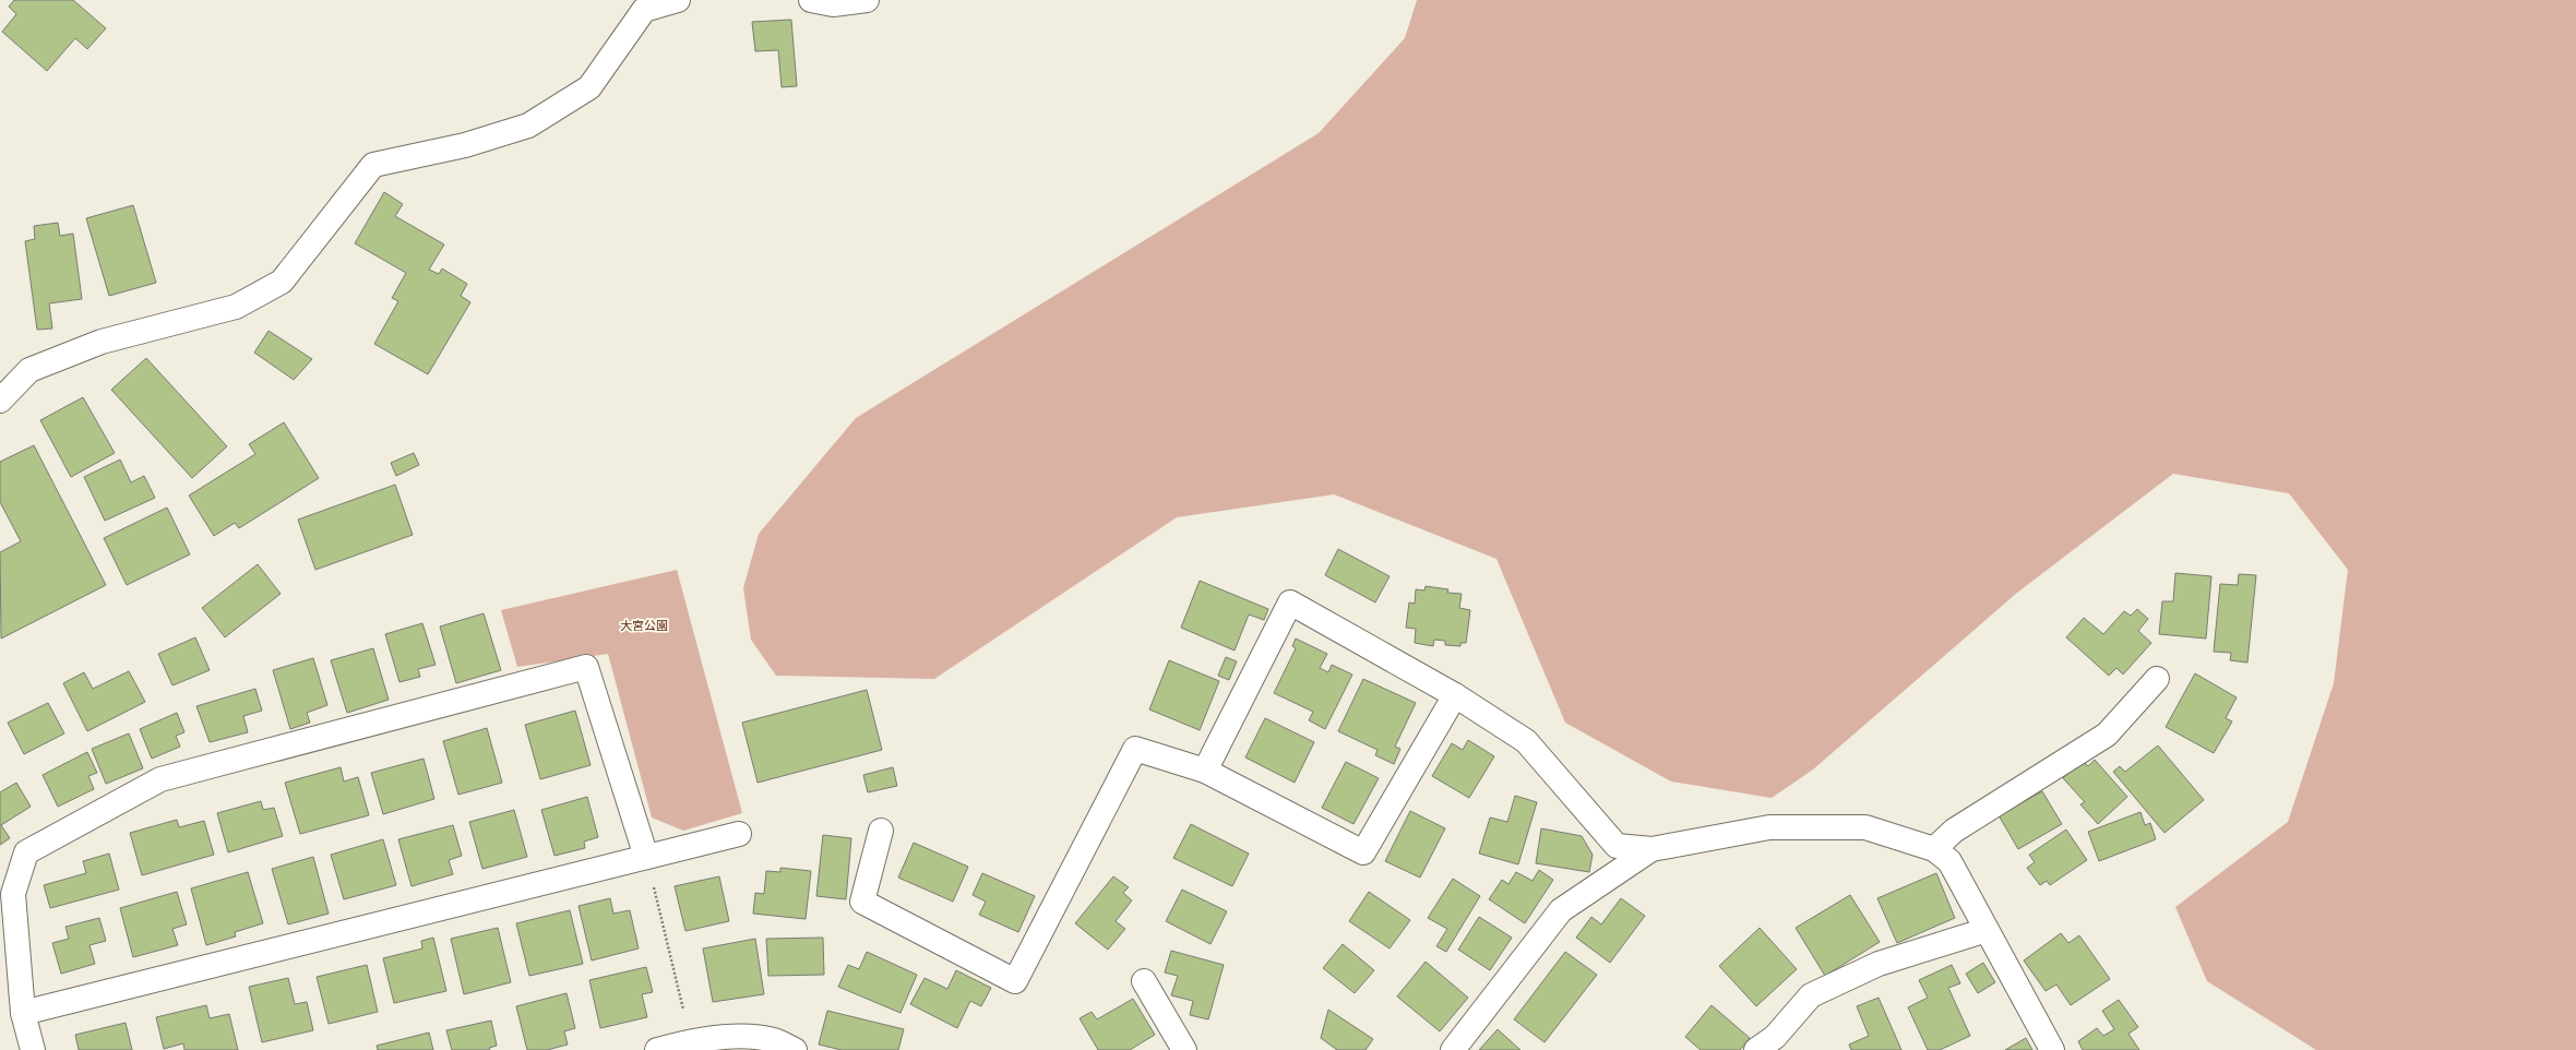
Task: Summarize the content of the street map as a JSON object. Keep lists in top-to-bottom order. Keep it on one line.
{"parks":["大宮公園"]}
